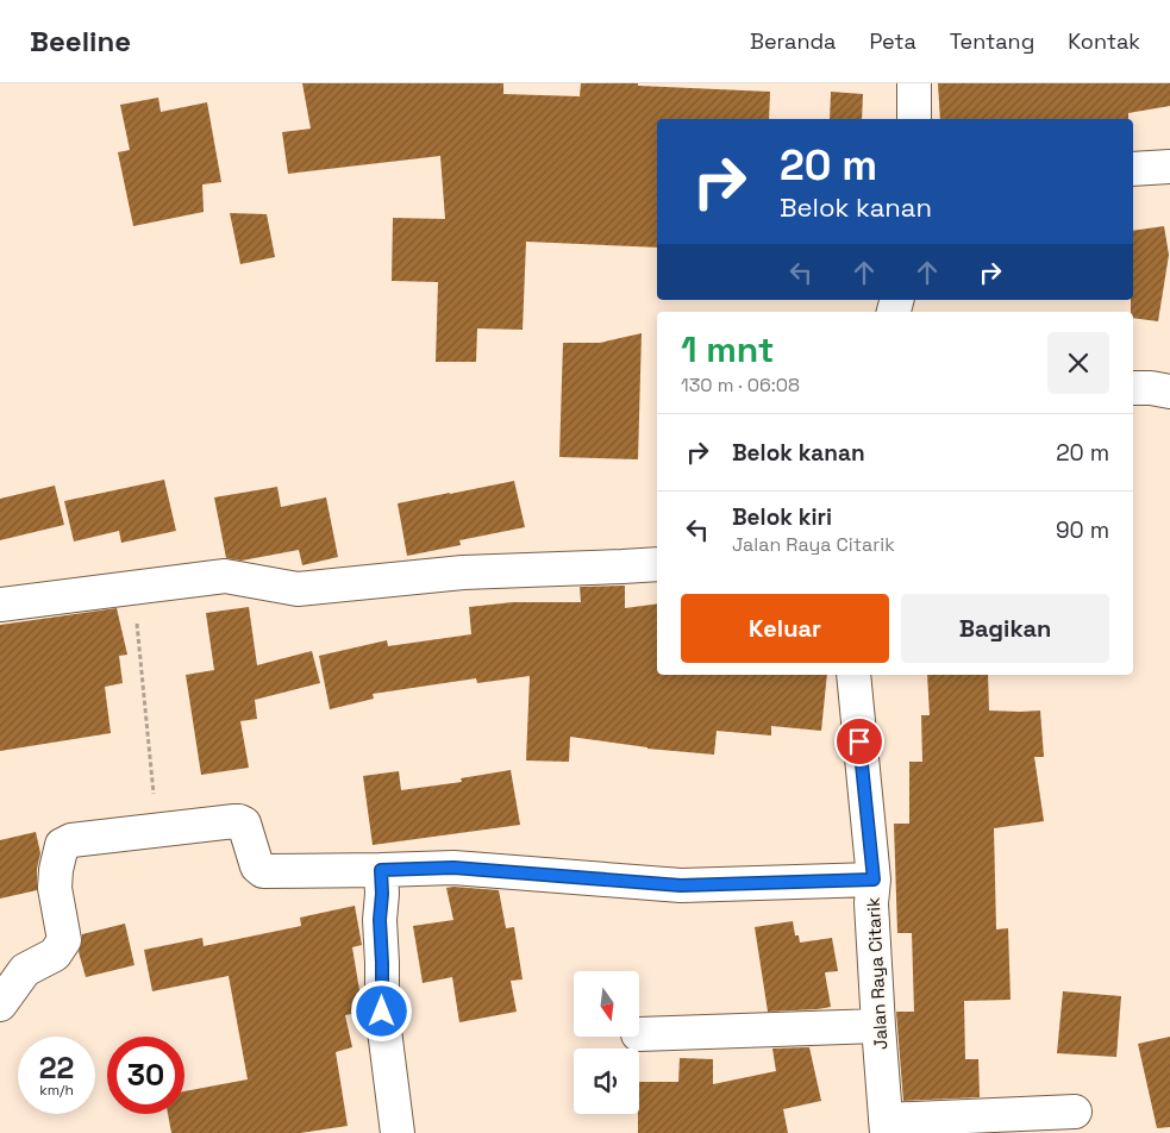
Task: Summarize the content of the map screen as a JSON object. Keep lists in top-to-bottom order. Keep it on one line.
{"streets":{"street":["Jalan Raya Citarik"]},"north":"bottom","page":{"header":"Beeline","nav":["Beranda","Peta","Tentang","Kontak"],"turn":["20 m","Belok kanan"],"heading":["1 mnt","130 m · 06:08"],"list":[{"name":"Belok kanan","value":"20 m"},{"name":"Belok kiri","note":"Jalan Raya Citarik","value":"90 m"}],"buttons":["Keluar","Bagikan"],"speed":"22 km/h","limit":"30"}}
